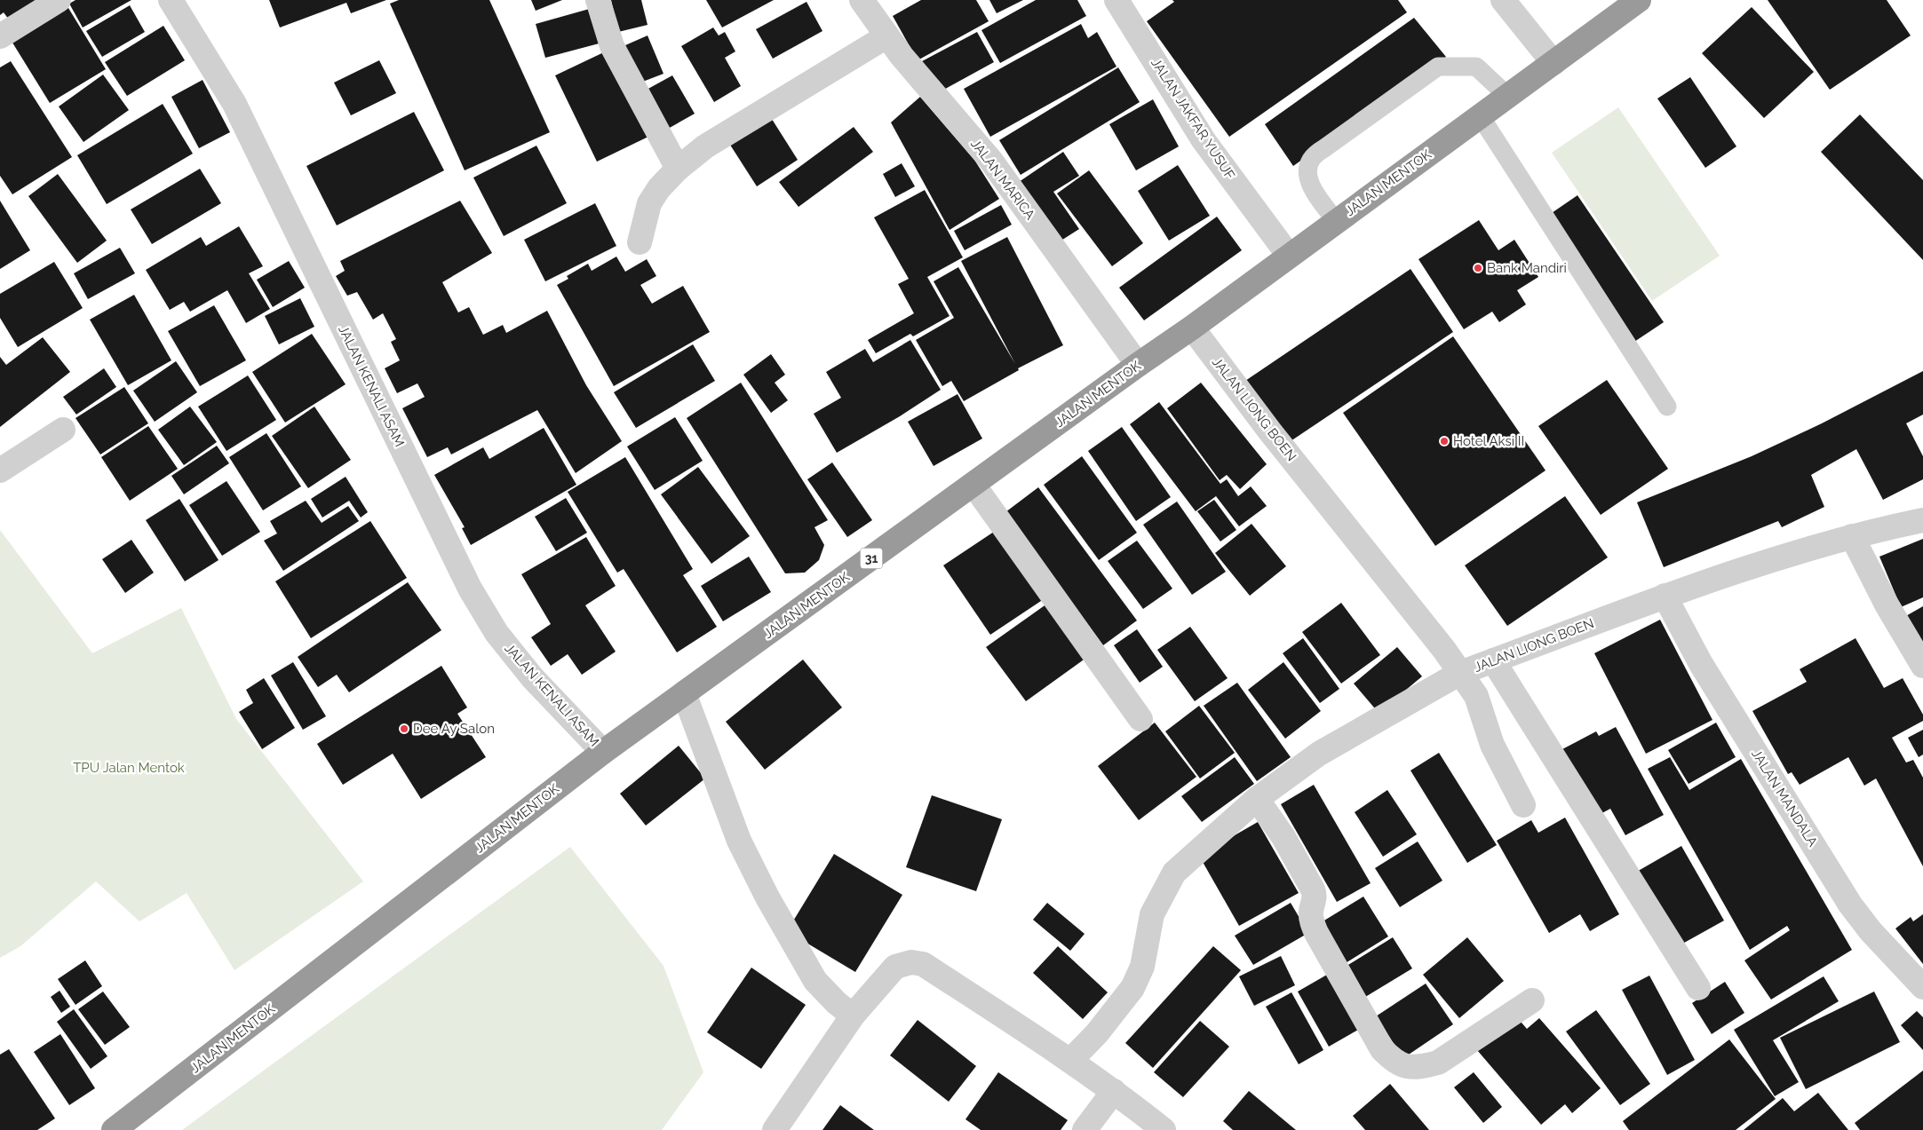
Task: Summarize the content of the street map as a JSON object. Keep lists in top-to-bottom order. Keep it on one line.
{"streets":{"highway":["JALAN MENTOK","31"],"street":["JALAN JAKFAR YUSUF","JALAN MARICA","JALAN KENALI ASAM","JALAN LIONG BOEN","JALAN MANDALA"]},"crossings":[["JALAN JAKFAR YUSUF","JALAN MENTOK"],["JALAN MARICA","JALAN MENTOK"],["JALAN MENTOK","JALAN KENALI ASAM"],["JALAN MENTOK","JALAN LIONG BOEN"],["JALAN LIONG BOEN","JALAN MANDALA"]],"parks":["TPU Jalan Mentok"],"places":["Bank Mandiri","Hotel Aksi II","Dee Ay Salon"]}
